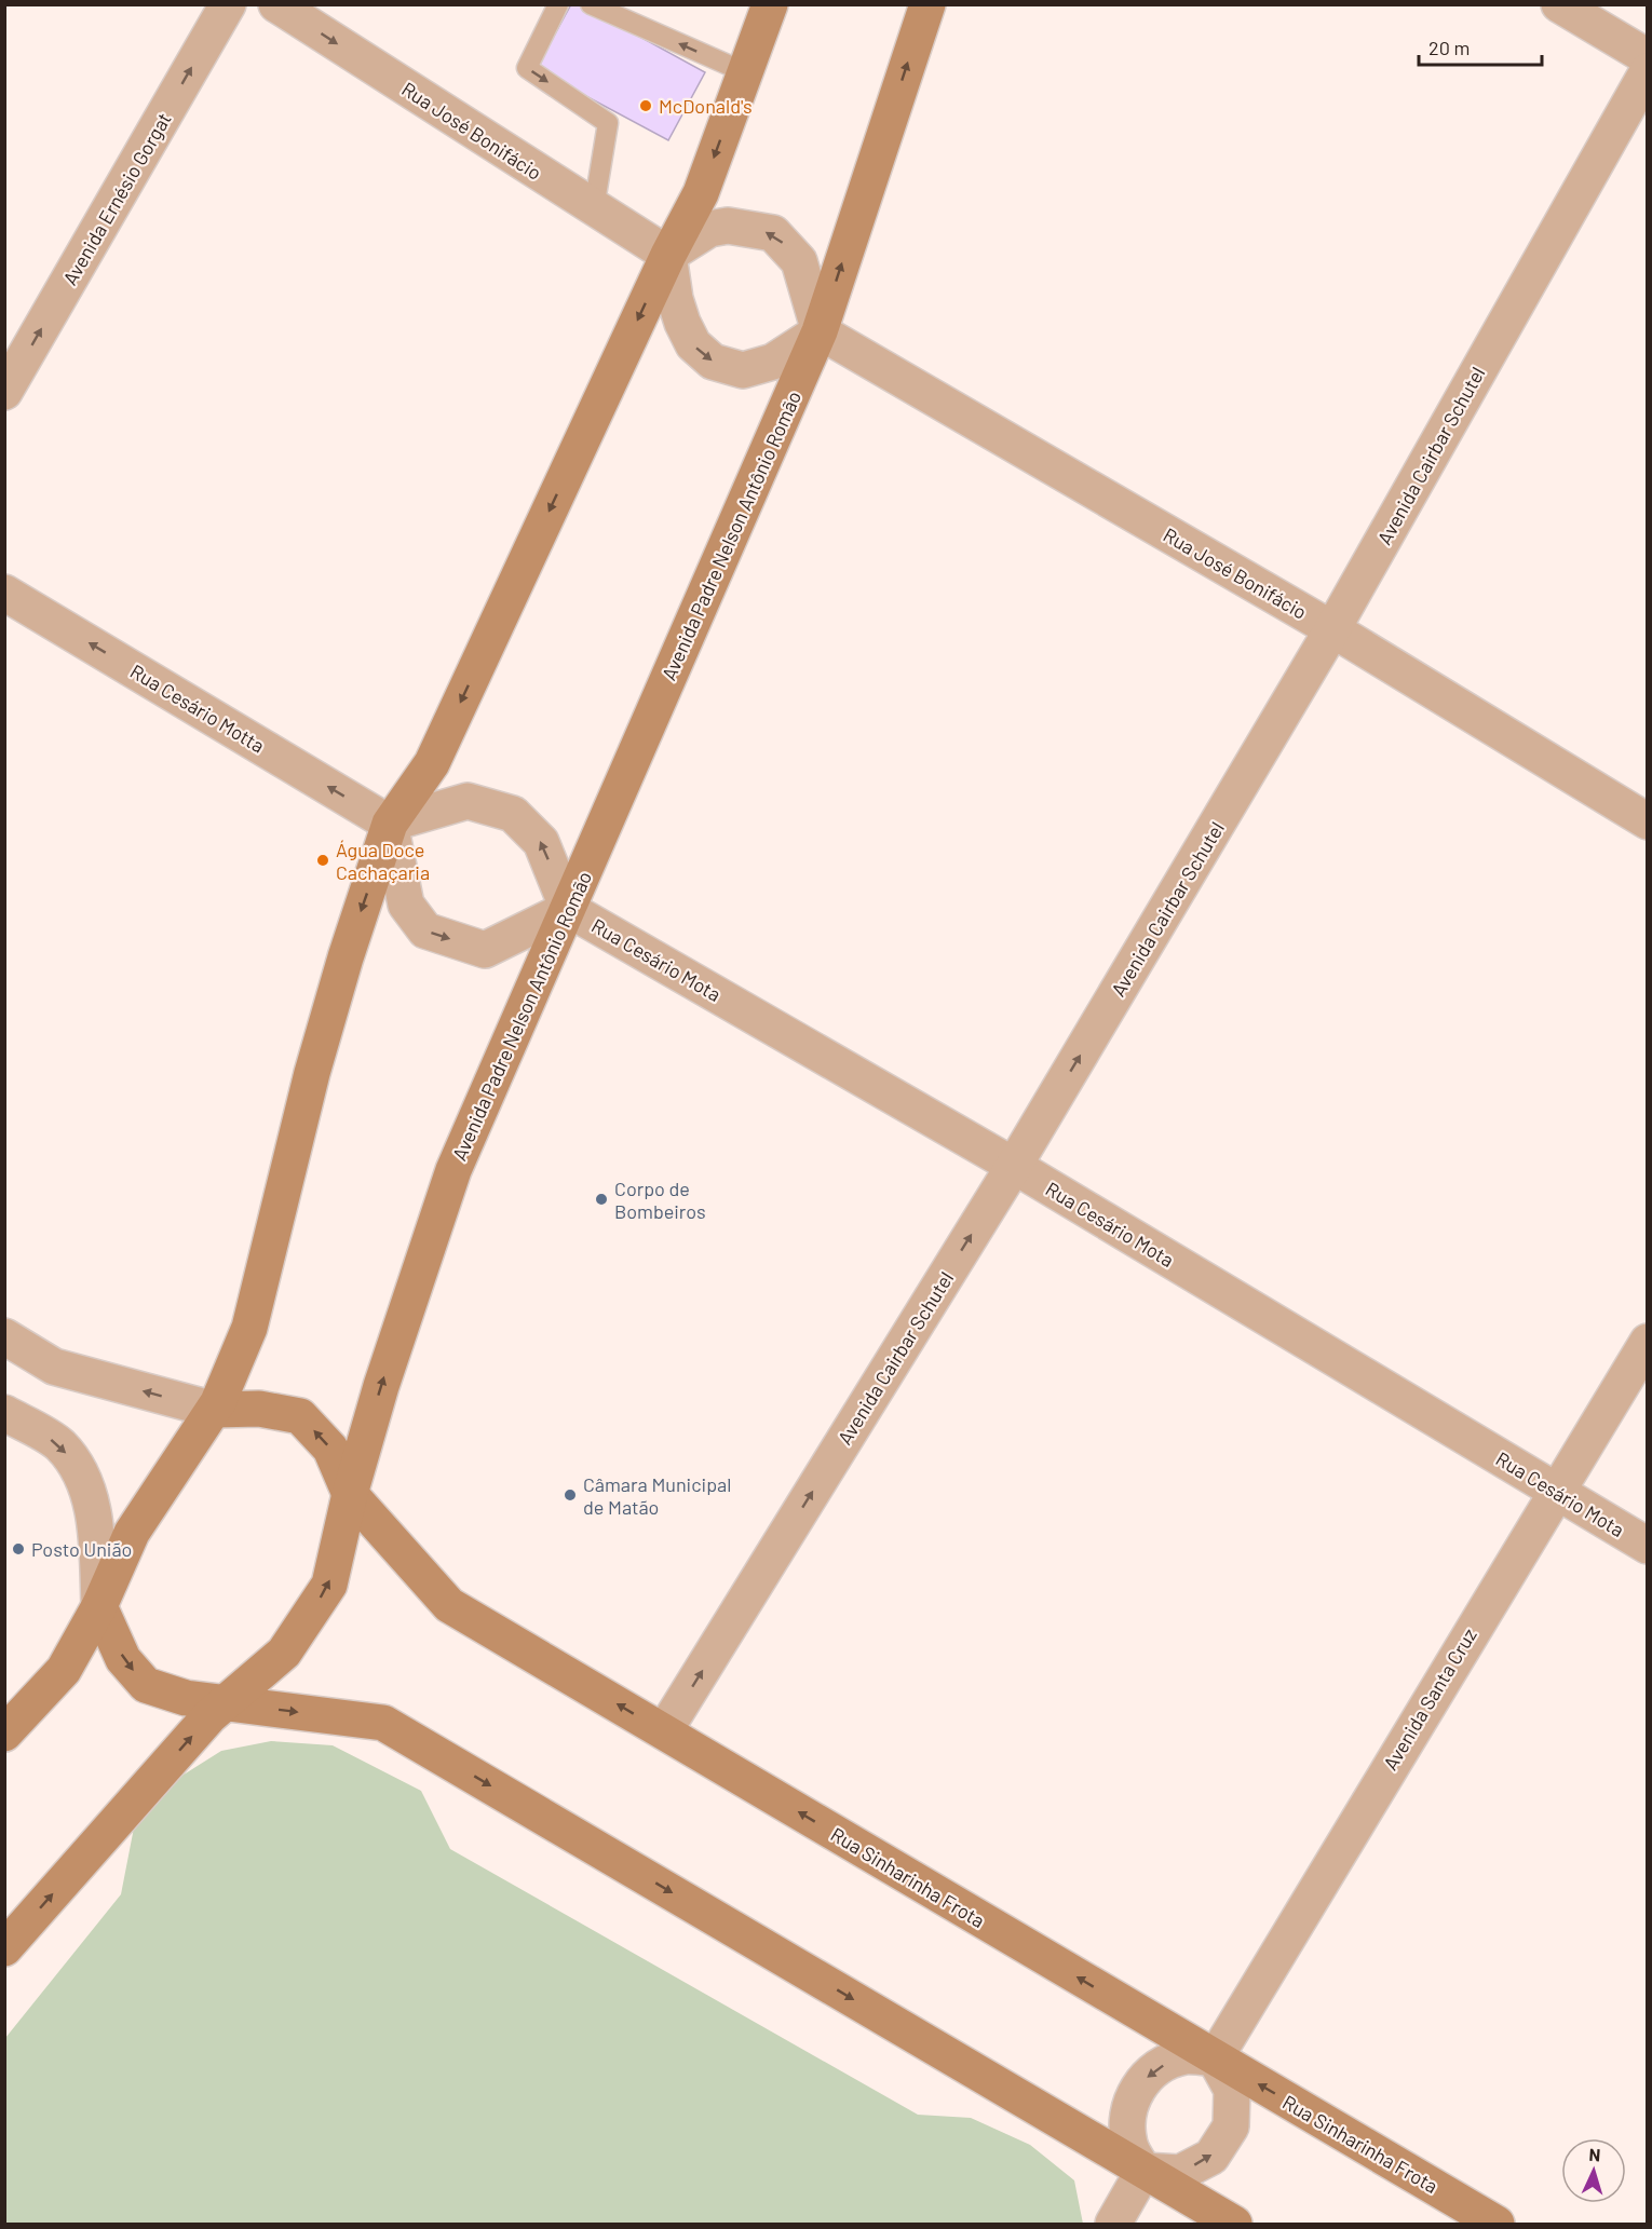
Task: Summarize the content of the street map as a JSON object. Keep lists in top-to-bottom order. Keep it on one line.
{"streets":{"main road":["Avenida Padre Nelson Antônio Romão","Rua Sinharinha Frota"],"street":["Rua José Bonifácio","Avenida Ernésio Gorgat","Avenida Cairbar Schutel","Rua Cesário Motta","Rua Cesário Mota","Avenida Santa Cruz"]},"crossings":[["Rua José Bonifácio","Avenida Cairbar Schutel"],["Rua José Bonifácio","Avenida Padre Nelson Antônio Romão"],["Avenida Cairbar Schutel","Rua Cesário Mota"],["Avenida Cairbar Schutel","Rua Sinharinha Frota"],["Avenida Padre Nelson Antônio Romão","Rua Cesário Motta"],["Avenida Padre Nelson Antônio Romão","Rua Cesário Mota"],["Avenida Padre Nelson Antônio Romão","Rua Sinharinha Frota"],["Rua Cesário Motta","Rua Cesário Mota"],["Rua Cesário Mota","Avenida Santa Cruz"],["Avenida Santa Cruz","Rua Sinharinha Frota"]],"one_way":["Avenida Ernésio Gorgat","Avenida Cairbar Schutel","Rua Cesário Motta"],"places":["McDonald's","Água Doce Cachaçaria","Corpo de Bombeiros","Câmara Municipal de Matão","Posto União"],"scale_bar":"20 m","north":"top"}
